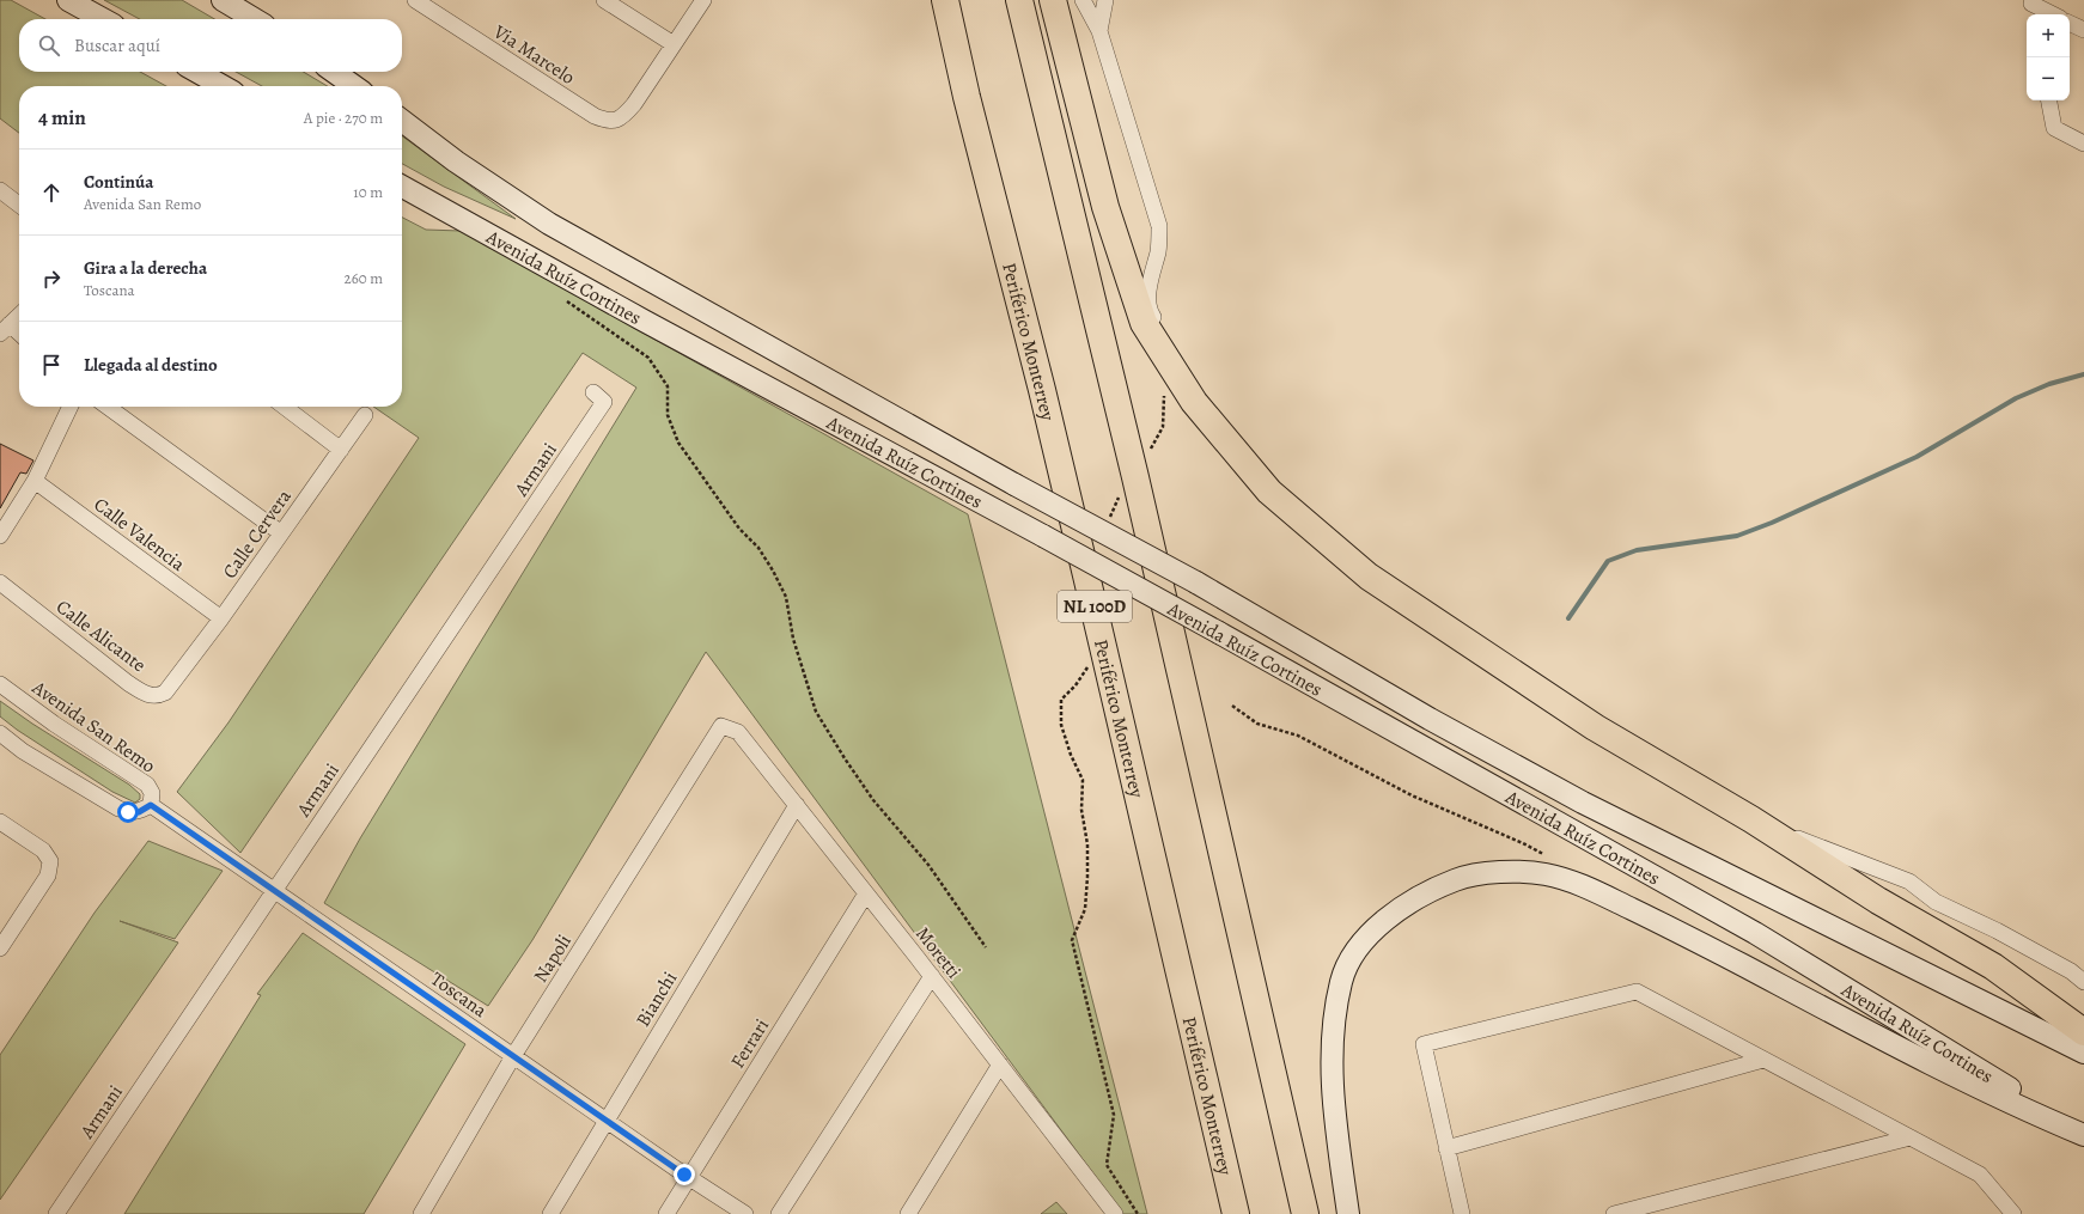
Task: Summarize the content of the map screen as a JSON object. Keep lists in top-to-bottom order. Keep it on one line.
{"streets":{"highway":["Periférico Monterrey","NL 100D"],"main road":["Avenida Ruíz Cortines"],"street":["Via Marcelo","Armani","Calle Valencia","Calle Cervera","Calle Alicante","Avenida San Remo","Moretti","Napoli","Toscana","Bianchi","Ferrari"]},"crossings":[["Armani","Toscana"],["Calle Valencia","Calle Cervera"],["Calle Cervera","Calle Alicante"],["Avenida San Remo","Toscana"],["Moretti","Napoli"],["Moretti","Bianchi"],["Moretti","Ferrari"],["Napoli","Toscana"],["Toscana","Bianchi"],["Toscana","Ferrari"]],"page":{"map_buttons":["+","−"],"search":"Buscar aquí","heading":["4 min","A pie · 270 m"],"list":[["Continúa","Avenida San Remo","10 m"],["Gira a la derecha","Toscana","260 m"],"Llegada al destino"]}}
